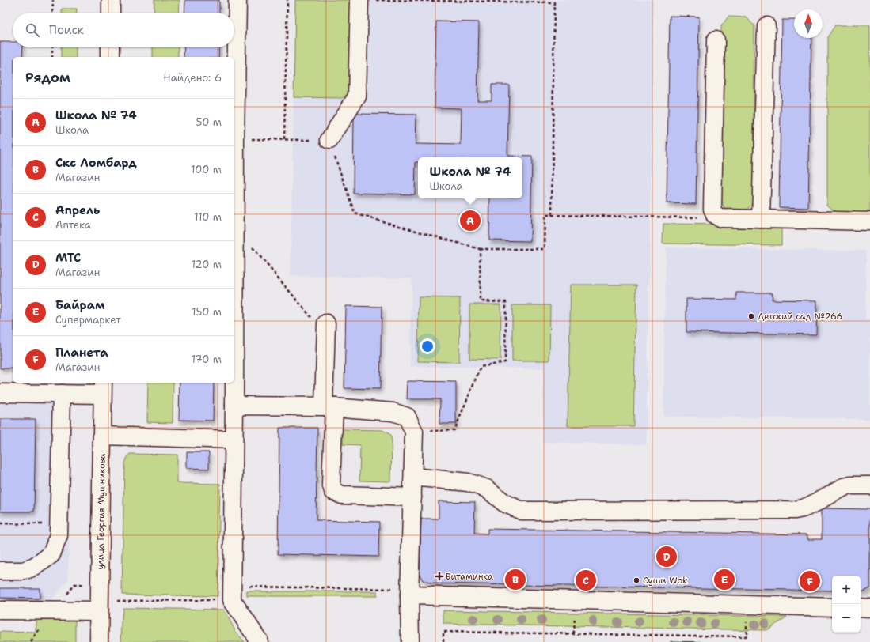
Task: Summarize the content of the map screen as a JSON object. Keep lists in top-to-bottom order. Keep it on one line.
{"streets":{"street":["улица Георгия Мушникова"]},"places":{"other":["Детский сад №266","Суши Wok"],"health":["Витаминка"]},"north":"top","page":{"search":"Поиск","heading":["Рядом","Найдено: 6"],"list":[{"mark":"A","name":"Школа № 74","note":"Школа","value":"50 m"},{"mark":"B","name":"Скс Ломбард","note":"Магазин","value":"100 m"},{"mark":"C","name":"Апрель","note":"Аптека","value":"110 m"},{"mark":"D","name":"МТС","note":"Магазин","value":"120 m"},{"mark":"E","name":"Байрам","note":"Супермаркет","value":"150 m"},{"mark":"F","name":"Планета","note":"Магазин","value":"170 m"}],"popup":["Школа № 74","Школа"],"pins":["A","D","B","E","C","F"],"map_buttons":["+","−"]}}
